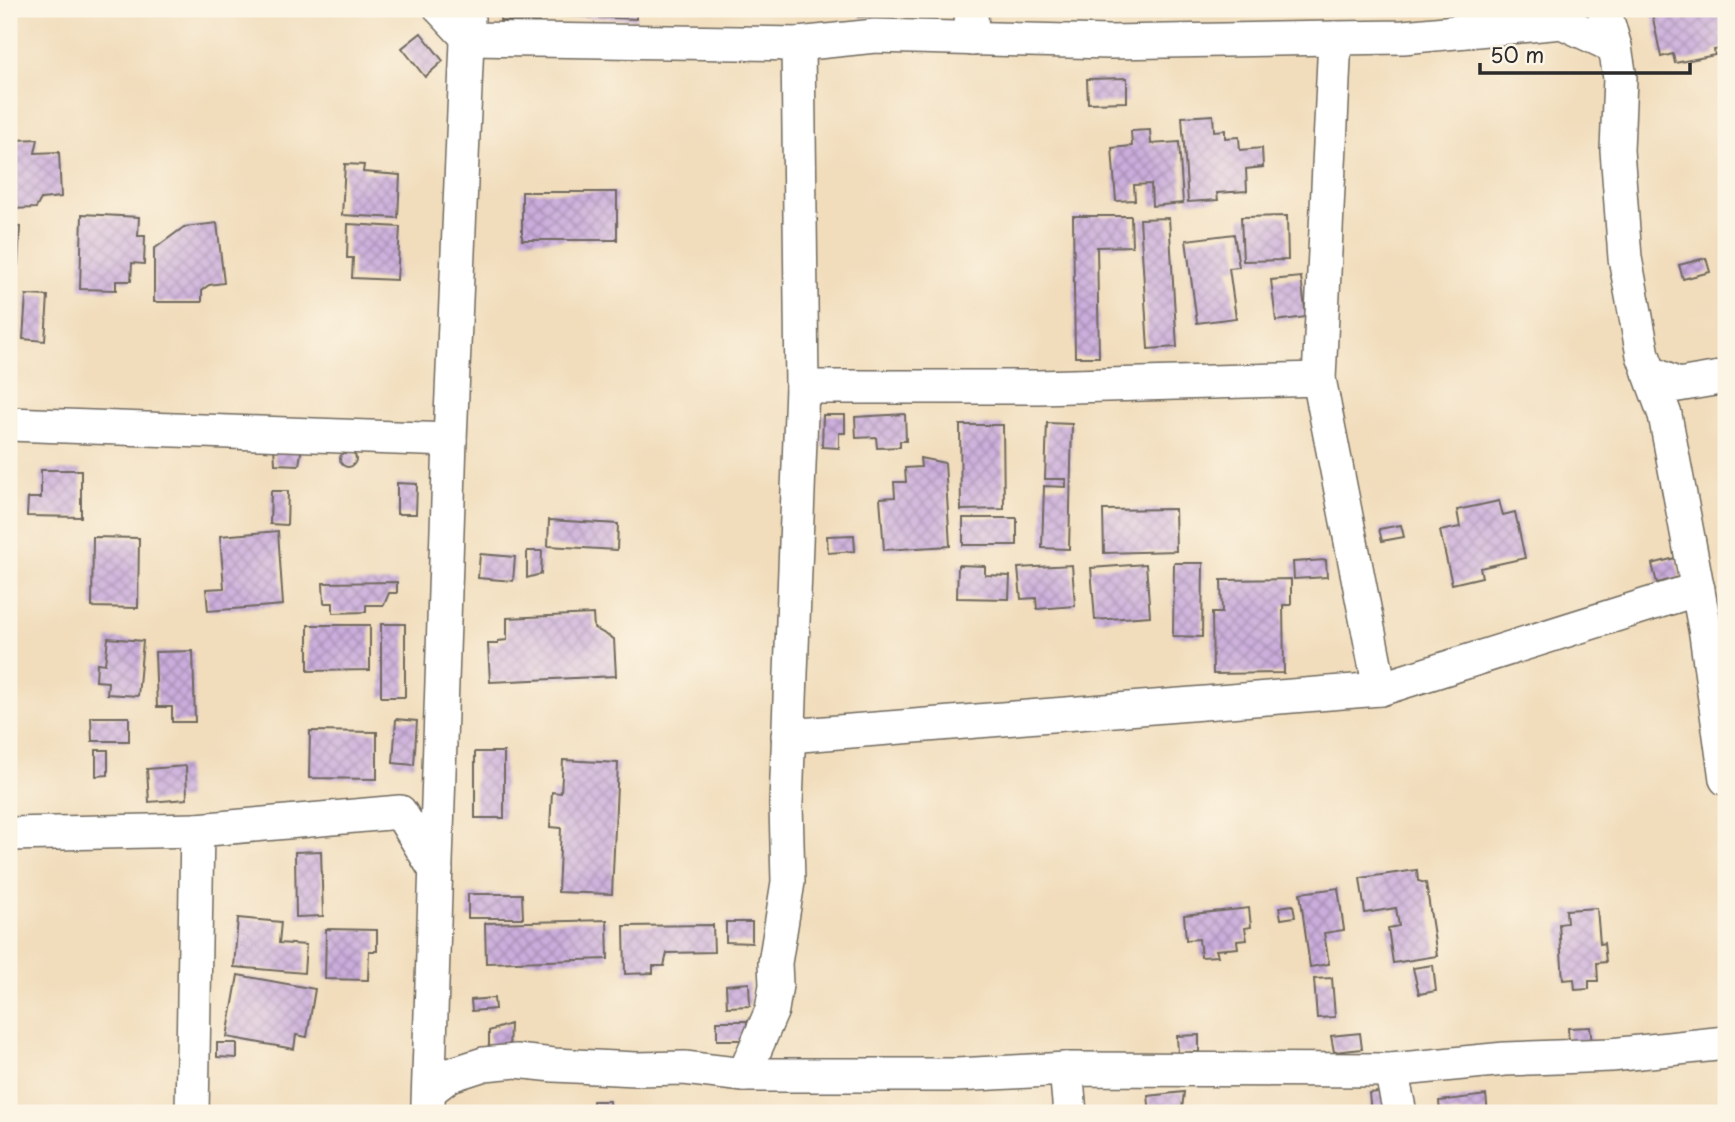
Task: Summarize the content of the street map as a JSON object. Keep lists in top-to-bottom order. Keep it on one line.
{"scale_bar":"50 m"}
